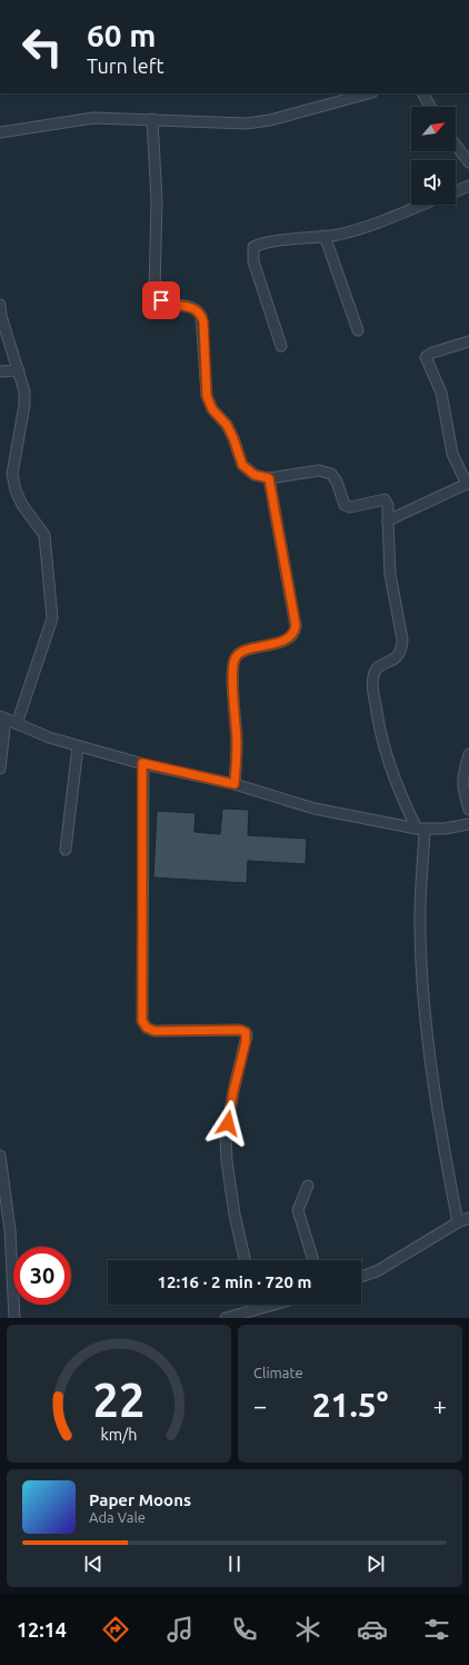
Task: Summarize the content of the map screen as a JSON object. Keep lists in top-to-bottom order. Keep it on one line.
{"north":"top right","page":{"turn":["60 m","Turn left"],"limit":"30","trip":"12:16 · 2 min · 720 m","tile":"Climate","heat":["−","21.5°","+"],"song":["Paper Moons","Ada Vale"],"tabs":"12:14","gauge":["22","km/h"]}}
